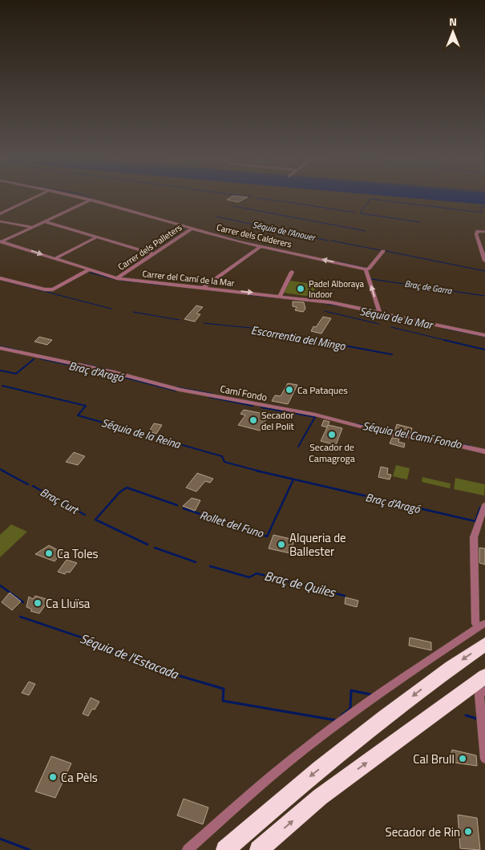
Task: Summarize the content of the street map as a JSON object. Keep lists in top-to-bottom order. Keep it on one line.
{"streets":{"street":["Carrer dels Calderers","Carrer dels Palleters","Carrer del Camí de la Mar","Camí Fondo"]},"crossings":[["Carrer dels Calderers","Carrer dels Palleters"],["Carrer dels Palleters","Carrer del Camí de la Mar"]],"one_way":["Carrer dels Calderers"],"water":["Séquia de l'Anouer","Braç de Garra","Séquia de la Mar","Escorrentia del Mingo","Braç d'Aragó","Séquia de la Reina","Séquia del Camí Fondo","Braç Curt","Rollet del Funo","Braç de Quiles","Séquia de l'Estacada"],"places":["Padel Alboraya Indoor","Ca Pataques","Secador del Polit","Secador de Camagroga","Alqueria de Ballester","Ca Toles","Ca Lluïsa","Cal Brull","Ca Pèls","Secador de Rin"],"north":"top"}
